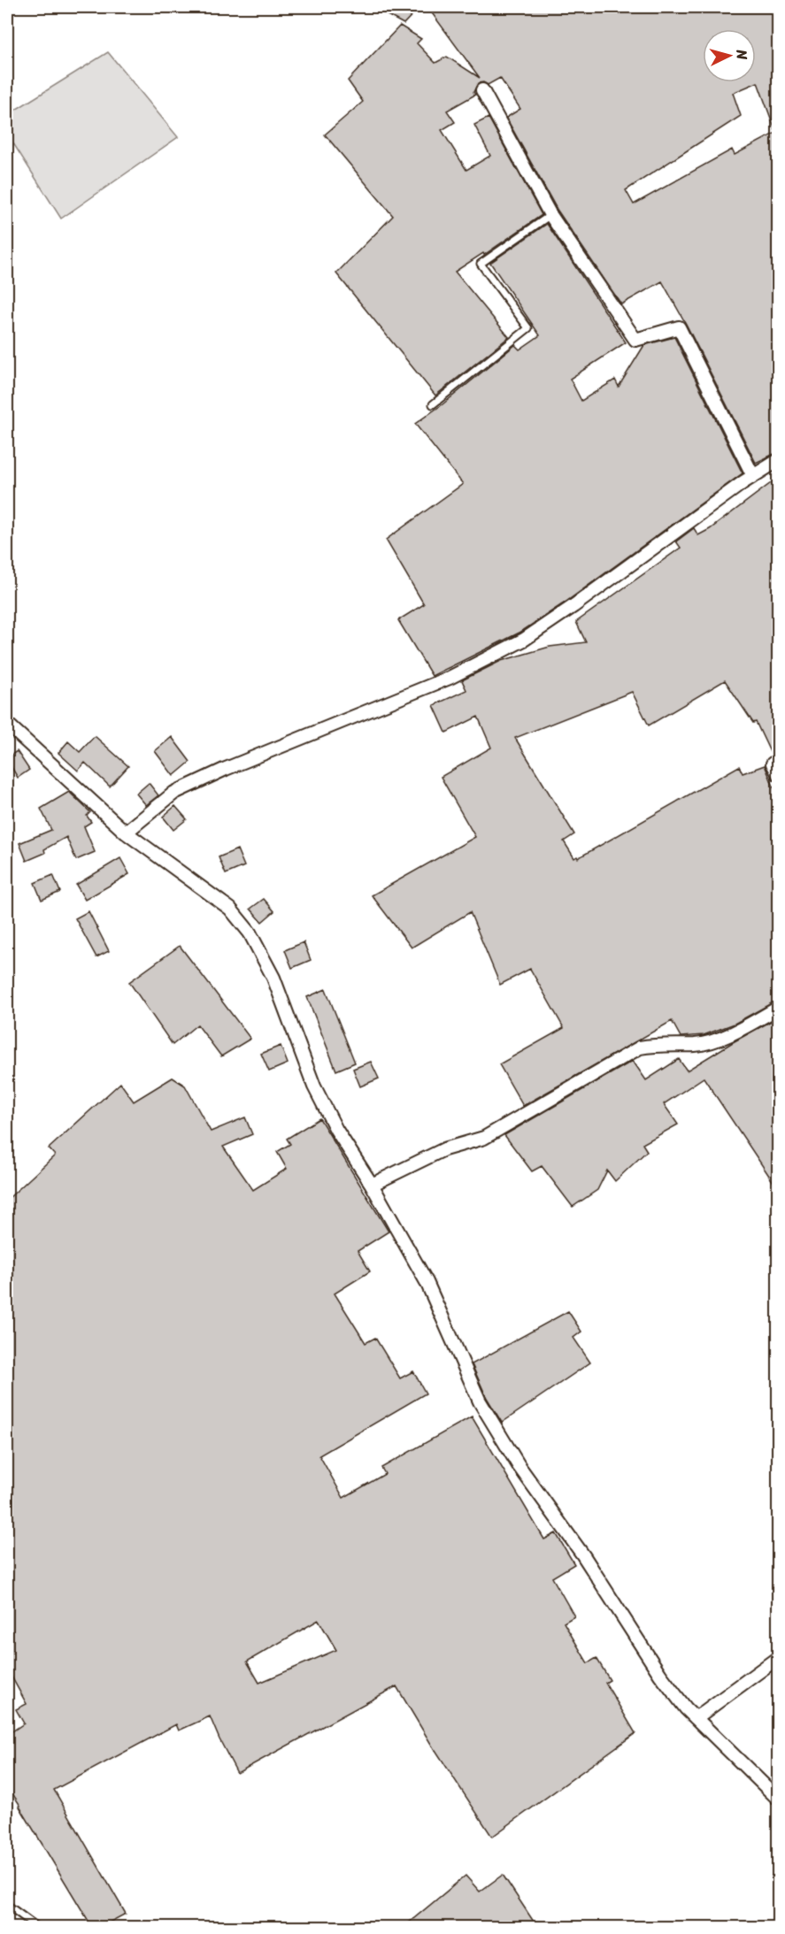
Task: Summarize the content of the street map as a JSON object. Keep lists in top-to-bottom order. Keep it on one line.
{"north":"right"}
